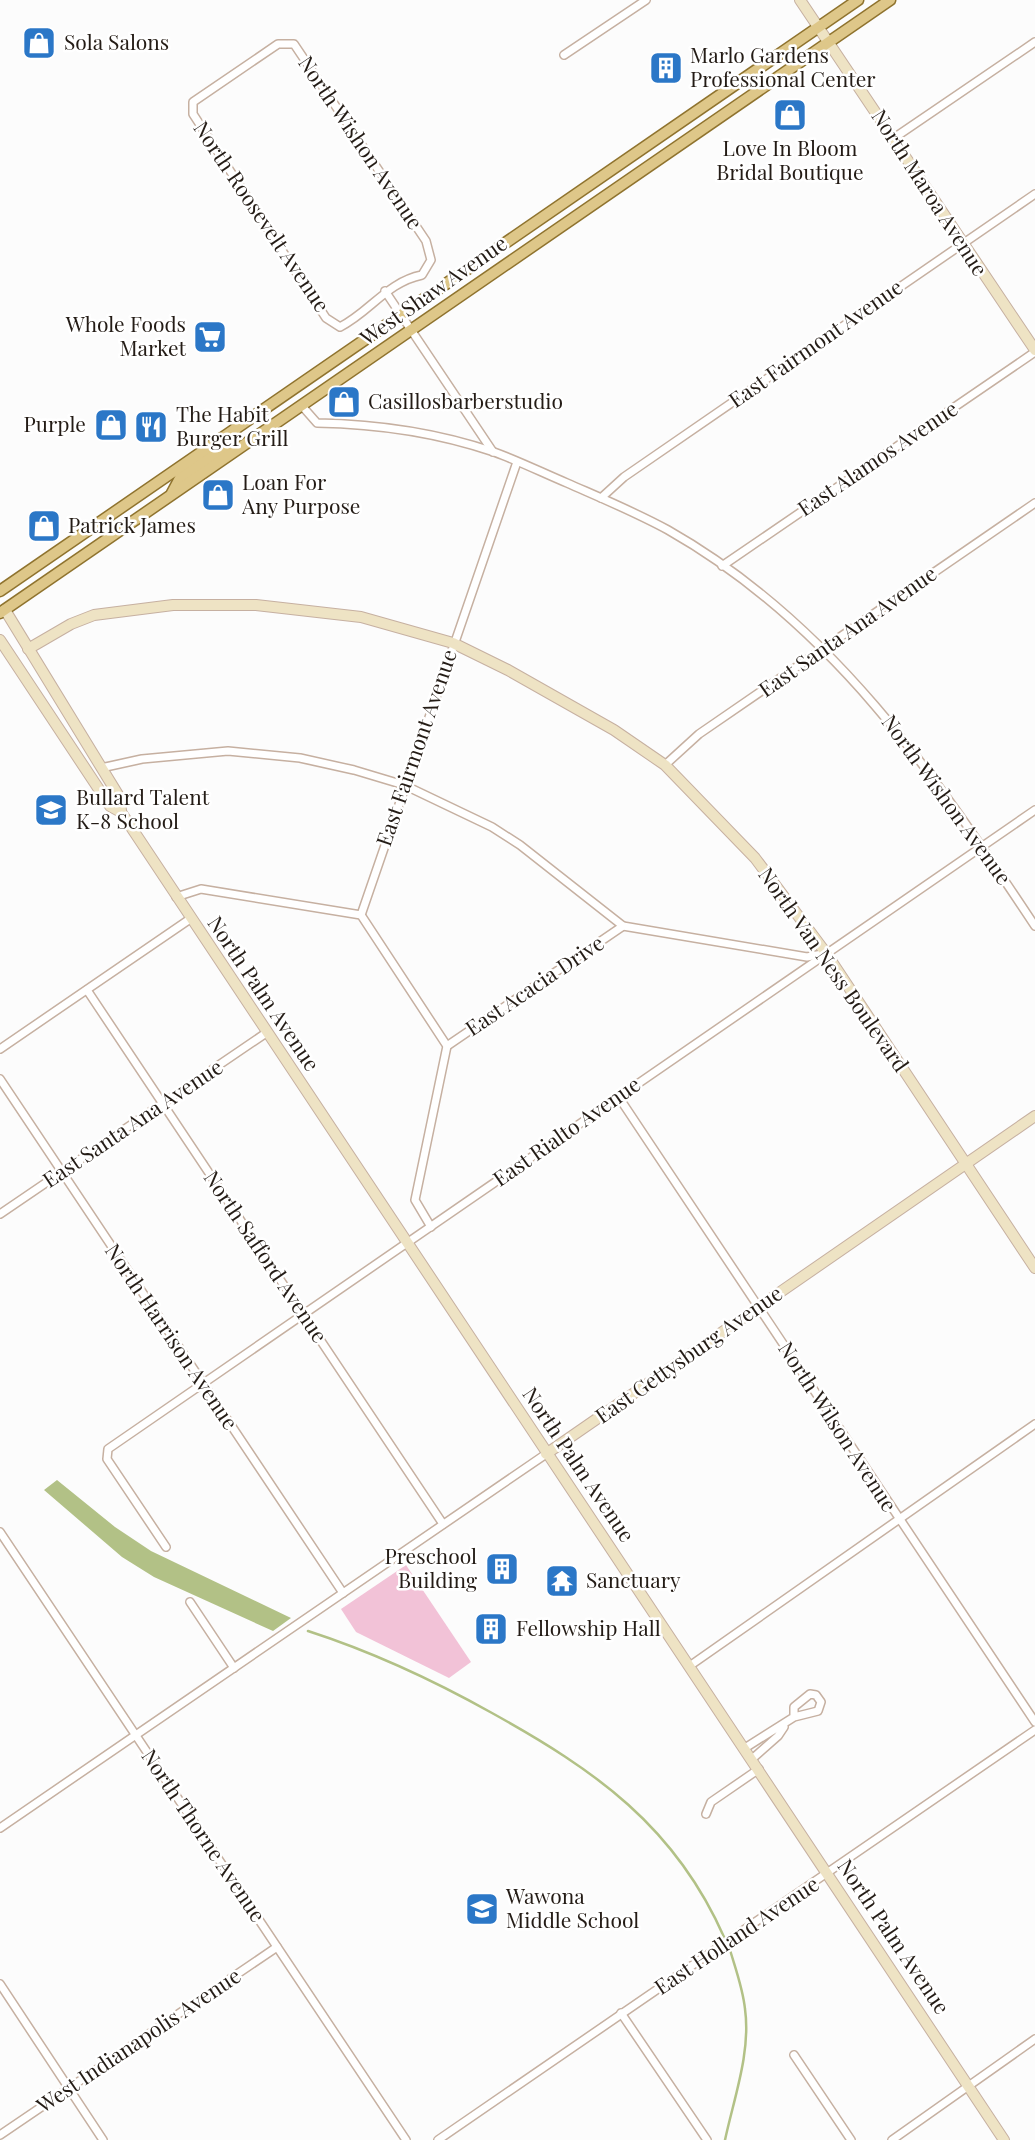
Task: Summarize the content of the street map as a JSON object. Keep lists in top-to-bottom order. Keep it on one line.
{"streets":{"main road":["North Maroa Avenue","West Shaw Avenue","North Van Ness Boulevard","North Palm Avenue","East Gettysburg Avenue"],"street":["North Wishon Avenue","North Roosevelt Avenue","East Fairmont Avenue","East Alamos Avenue","East Santa Ana Avenue","East Acacia Drive","East Rialto Avenue","North Safford Avenue","North Harrison Avenue","North Wilson Avenue","North Thorne Avenue","East Holland Avenue","West Indianapolis Avenue"]},"crossings":[["North Wishon Avenue","North Roosevelt Avenue"],["North Wishon Avenue","West Shaw Avenue"],["North Wishon Avenue","East Fairmont Avenue"],["North Wishon Avenue","East Alamos Avenue"],["North Wishon Avenue","East Santa Ana Avenue"],["North Wishon Avenue","East Rialto Avenue"],["North Maroa Avenue","West Shaw Avenue"],["North Maroa Avenue","East Fairmont Avenue"],["North Maroa Avenue","East Alamos Avenue"],["West Shaw Avenue","North Palm Avenue"],["East Fairmont Avenue","North Van Ness Boulevard"],["East Santa Ana Avenue","North Van Ness Boulevard"],["East Santa Ana Avenue","North Palm Avenue"],["East Santa Ana Avenue","North Safford Avenue"],["East Santa Ana Avenue","North Harrison Avenue"],["North Van Ness Boulevard","North Palm Avenue"],["North Van Ness Boulevard","East Rialto Avenue"],["North Van Ness Boulevard","East Gettysburg Avenue"],["North Palm Avenue","East Rialto Avenue"],["North Palm Avenue","East Gettysburg Avenue"],["North Palm Avenue","East Holland Avenue"],["East Rialto Avenue","North Safford Avenue"],["East Rialto Avenue","North Harrison Avenue"],["East Rialto Avenue","North Wilson Avenue"],["North Safford Avenue","East Gettysburg Avenue"],["North Harrison Avenue","East Gettysburg Avenue"],["East Gettysburg Avenue","North Wilson Avenue"],["East Gettysburg Avenue","North Thorne Avenue"],["North Thorne Avenue","West Indianapolis Avenue"]],"places":{"shop":["Sola Salons","Love In Bloom Bridal Boutique","Casillosbarberstudio","Purple","Loan For Any Purpose","Patrick James"],"building":["Marlo Gardens Professional Center","Preschool Building","Fellowship Hall"],"supermarket":["Whole Foods Market"],"restaurant":["The Habit Burger Grill"],"school or university":["Bullard Talent K-8 School","Wawona Middle School"],"temple":["Sanctuary"]}}
